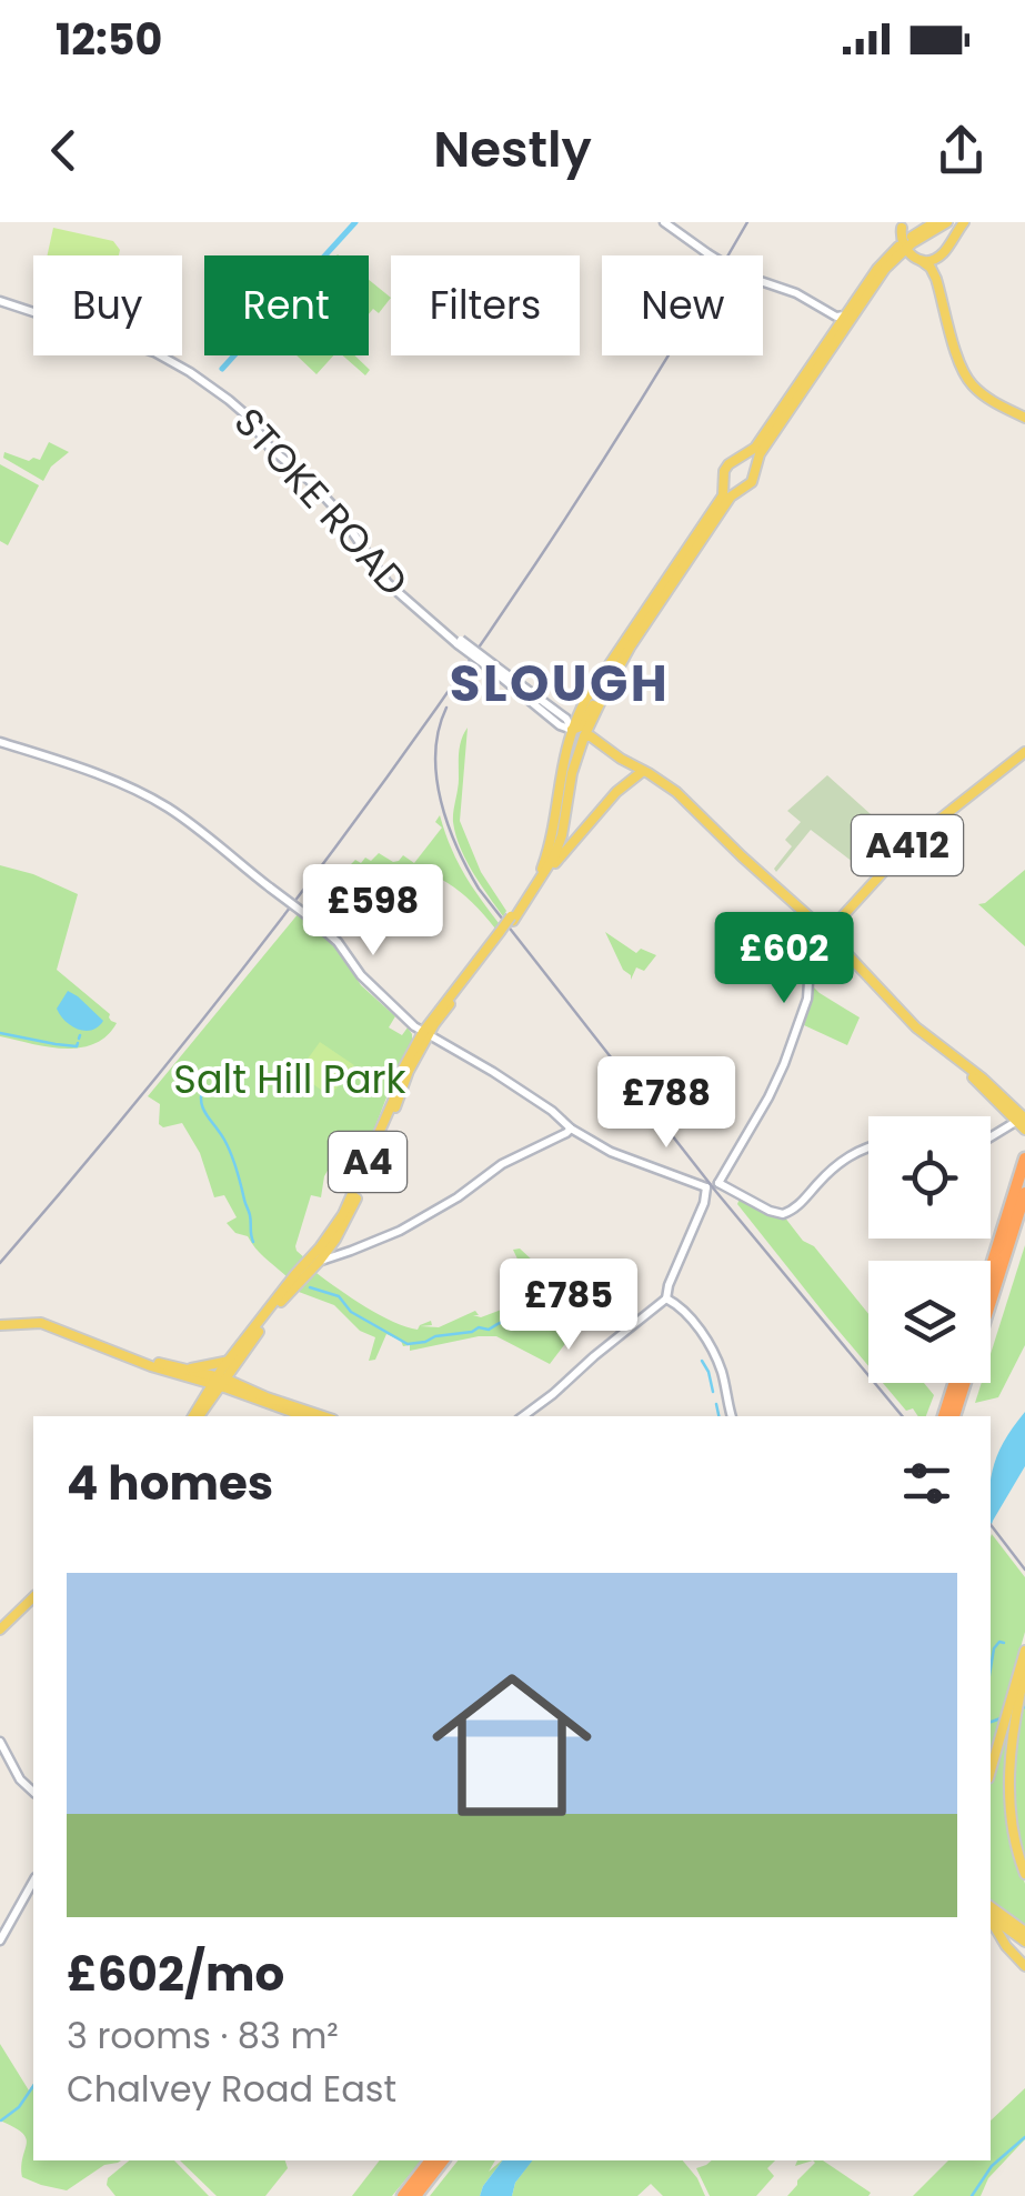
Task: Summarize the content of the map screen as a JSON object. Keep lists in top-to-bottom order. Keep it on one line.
{"streets":{"main road":["A412","A4"],"street":["STOKE ROAD"]},"districts":["SLOUGH"],"parks":["Salt Hill Park"],"page":{"status":"12:50","header":"Nestly","chip":["Buy","Rent","Filters","New"],"price":["£598","£602","£788","£785"],"heading":"4 homes","list":[{"name":"£602/mo","note":"3 rooms · 83 m² · Chalvey Road East"}]}}
